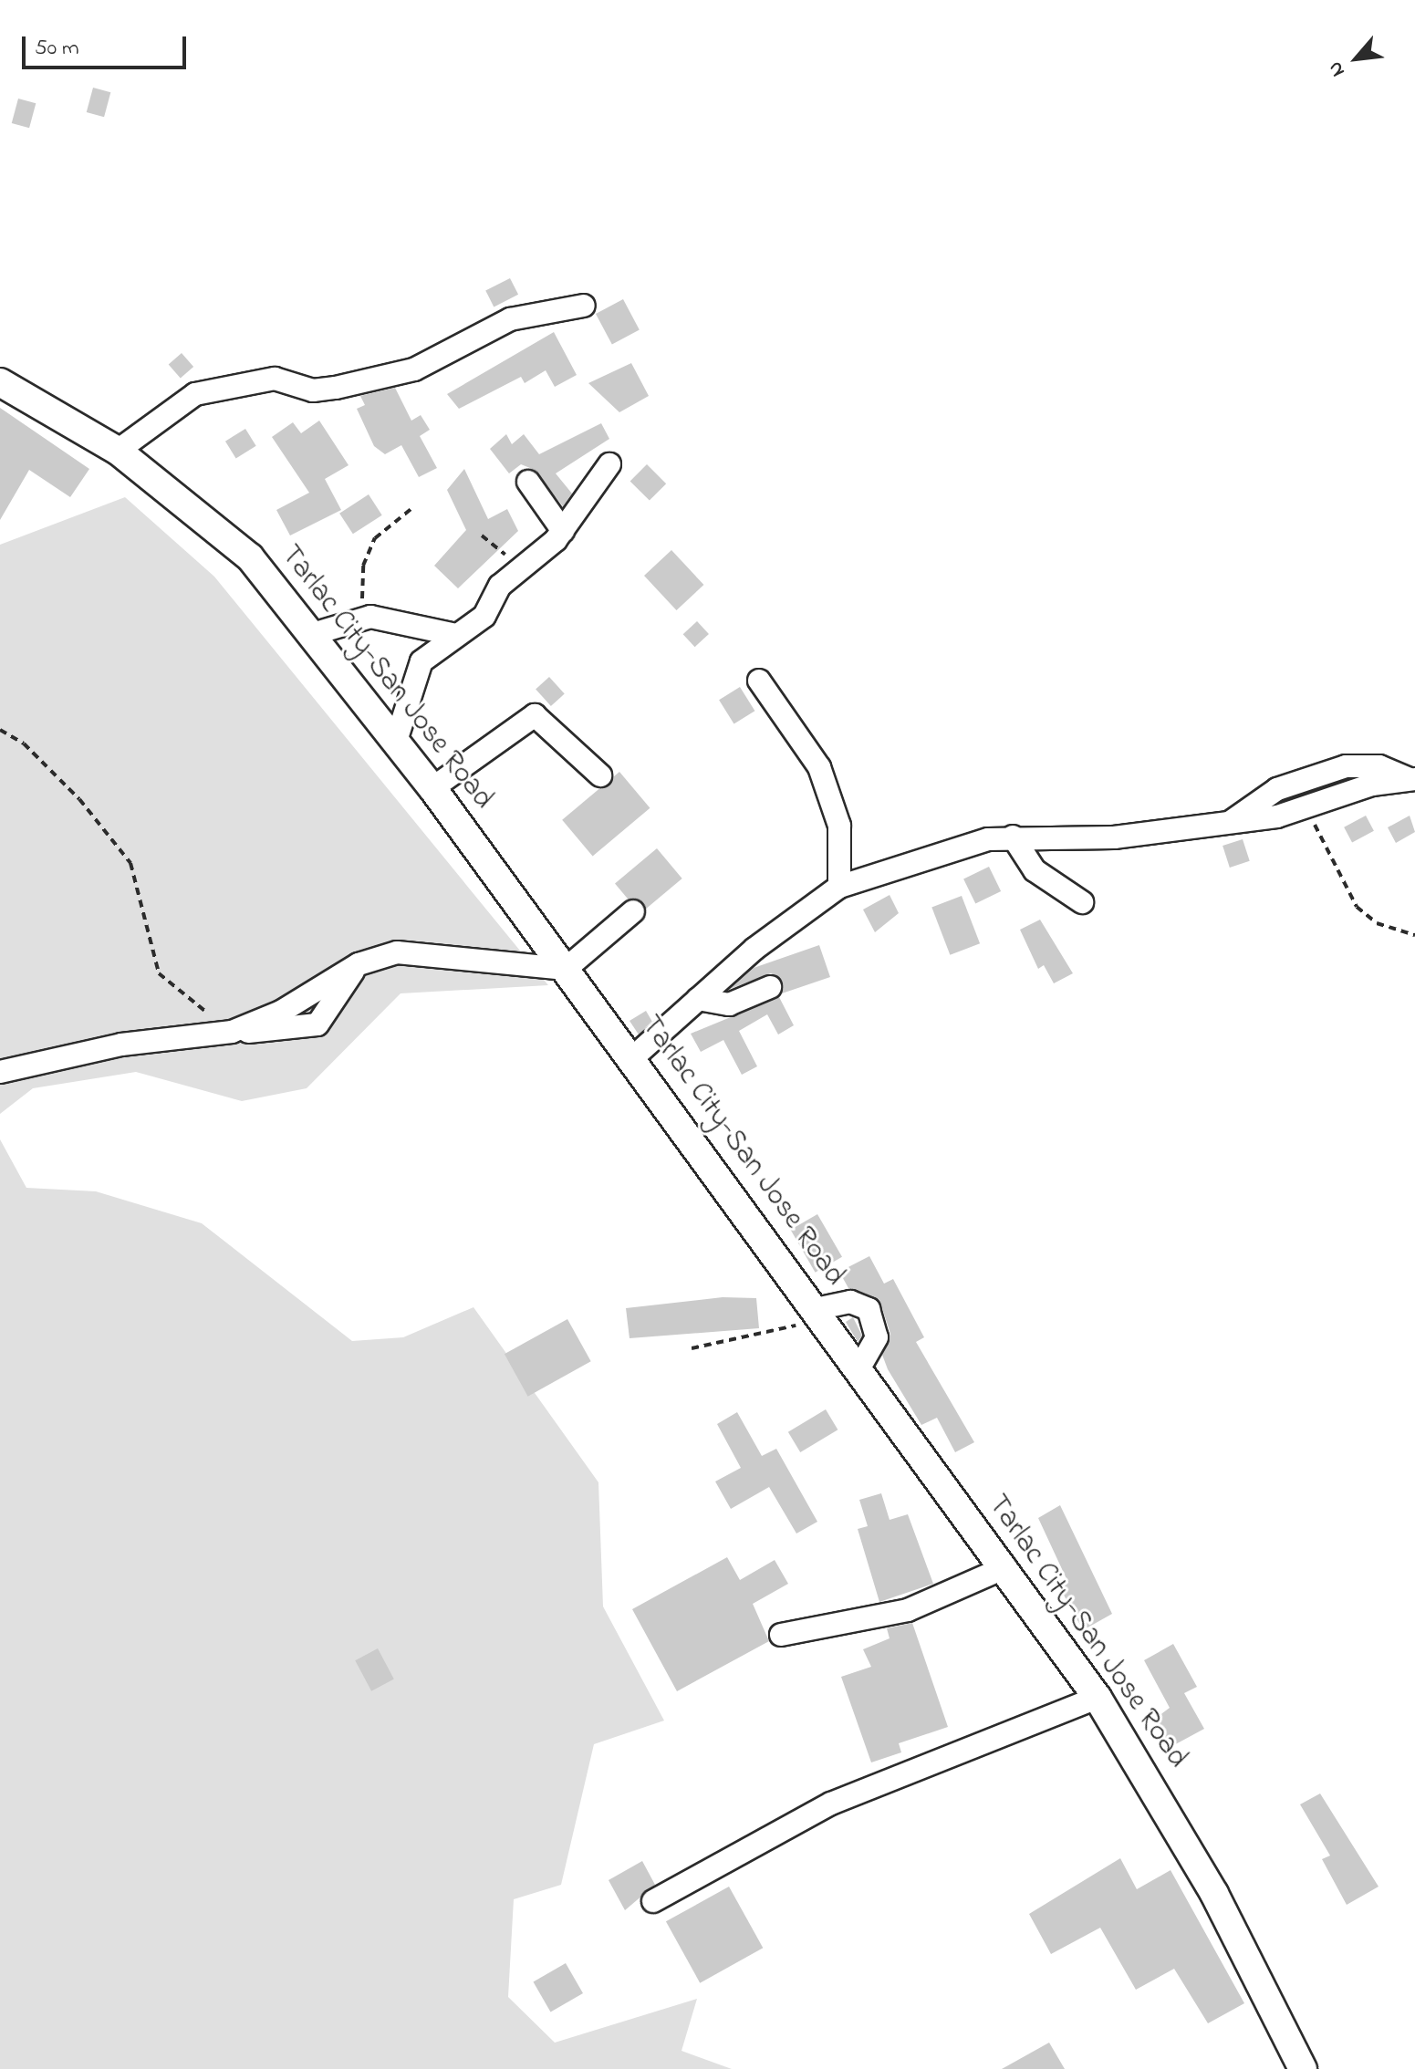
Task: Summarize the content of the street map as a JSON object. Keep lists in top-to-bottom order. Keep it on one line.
{"streets":{"main road":["Tarlac City-San Jose Road"]},"scale_bar":"50 m","north":"bottom left"}
